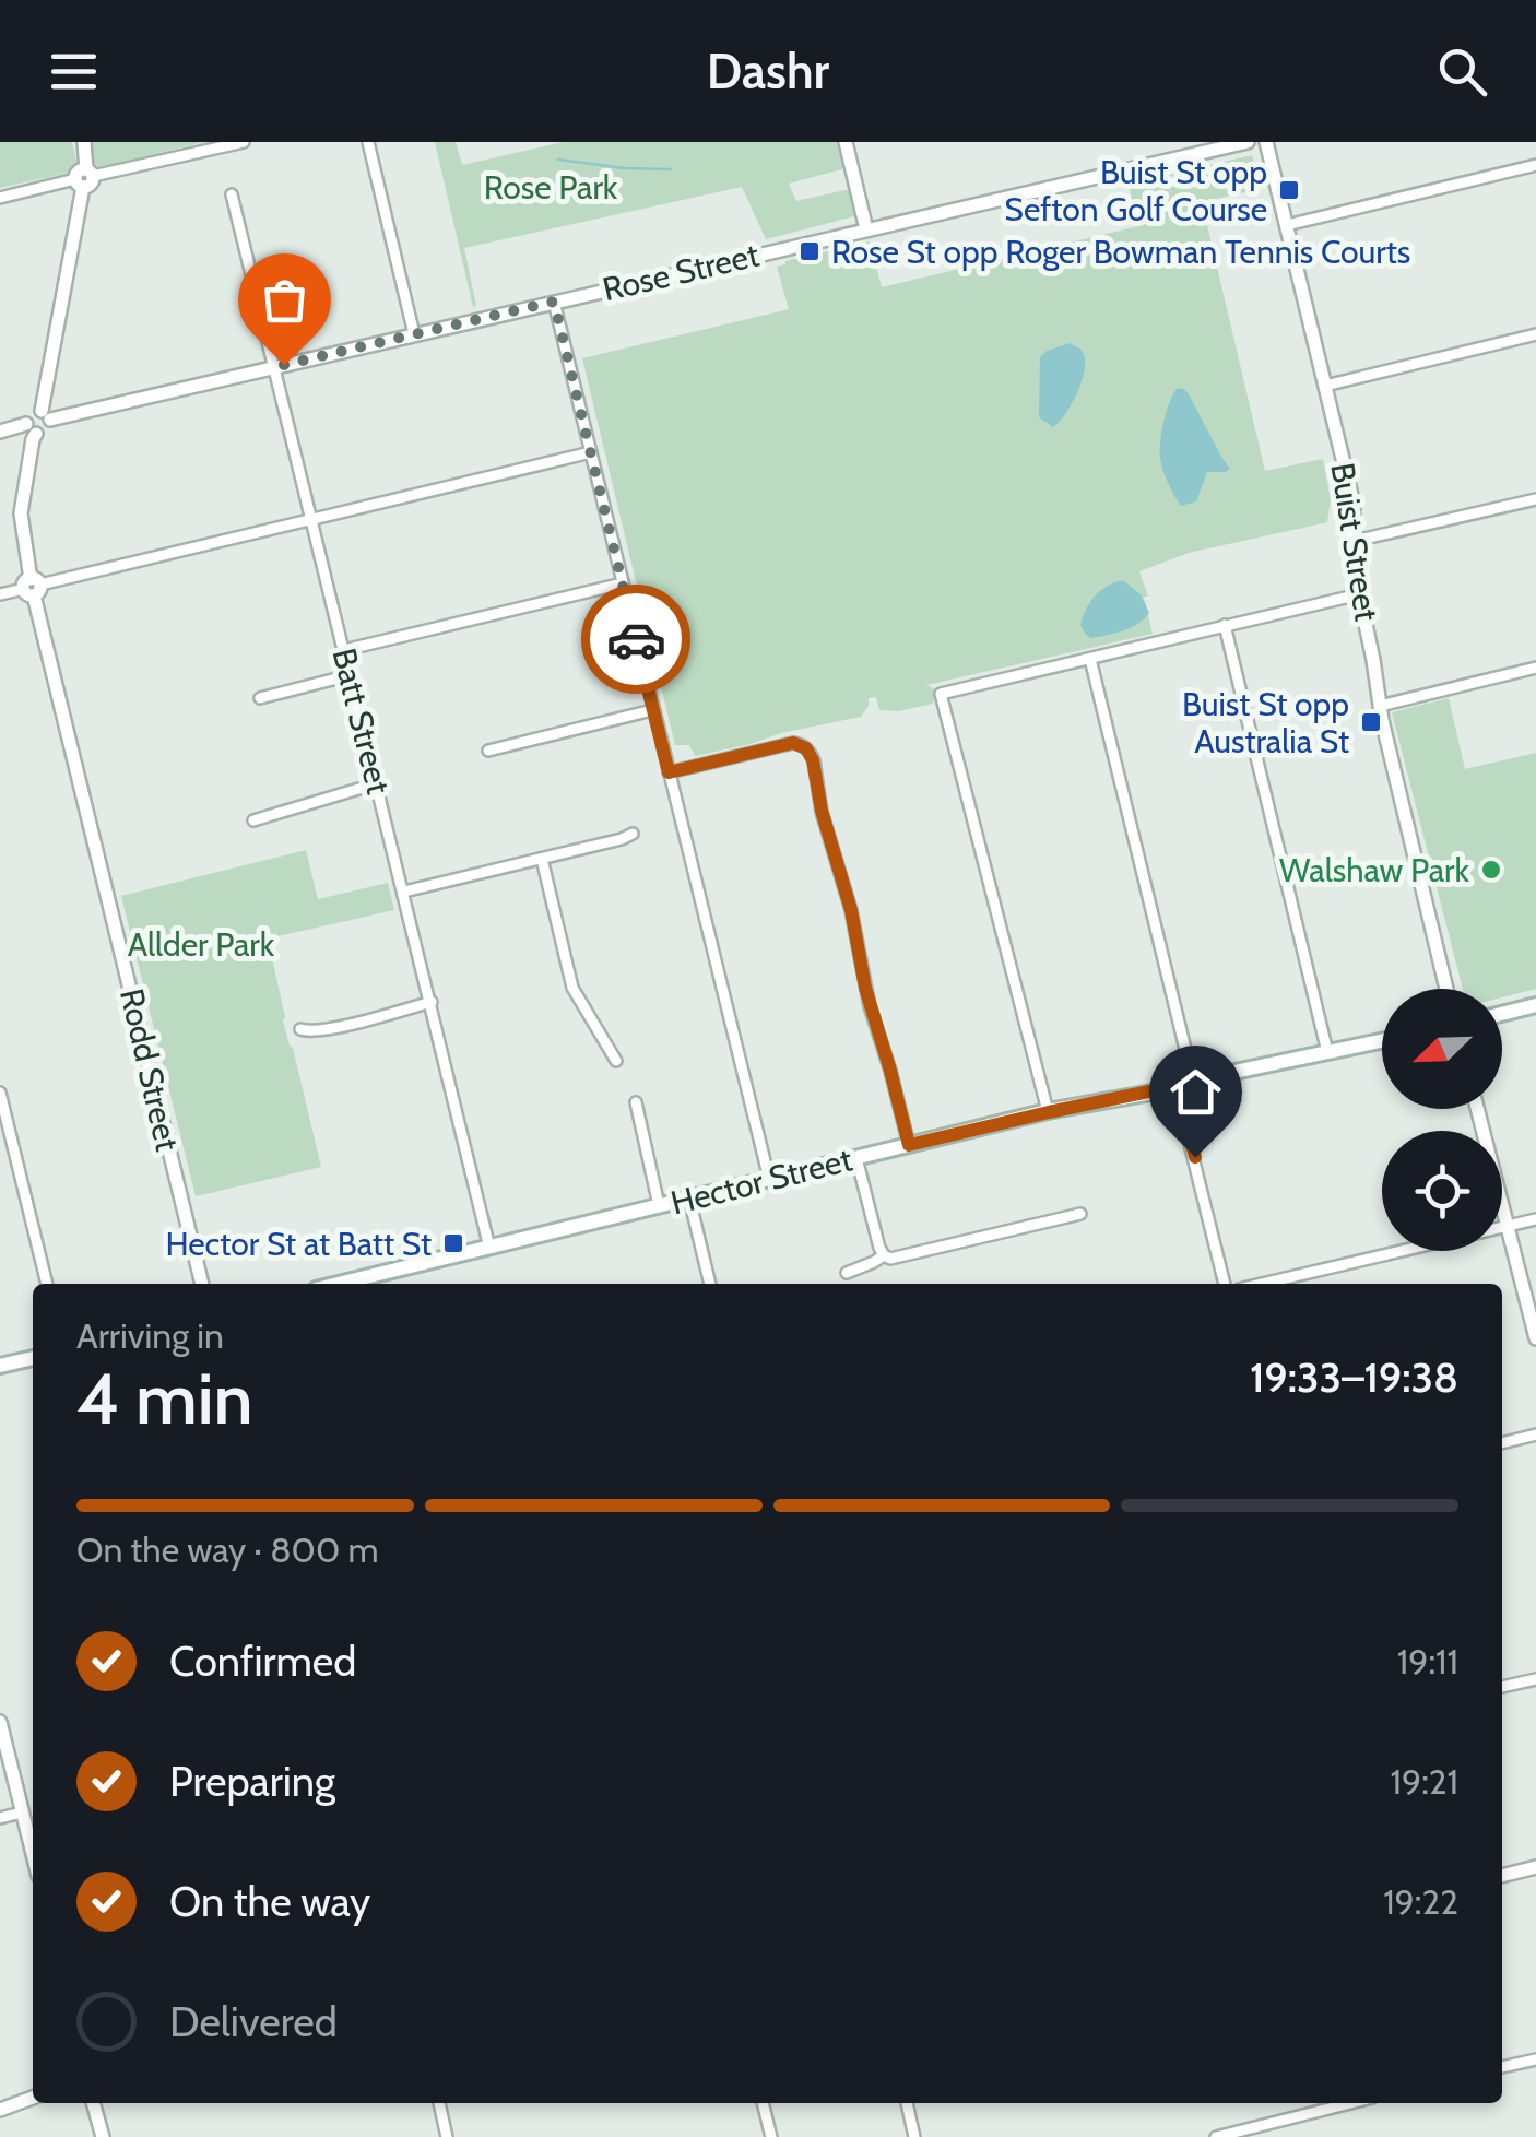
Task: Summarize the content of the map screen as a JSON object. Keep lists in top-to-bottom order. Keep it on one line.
{"streets":{"main road":["Hector Street"],"street":["Rose Street","Buist Street","Batt Street","Rodd Street"]},"crossings":[["Rose Street","Batt Street"],["Batt Street","Hector Street"]],"parks":["Rose Park","Allder Park"],"places":{"transit":["Buist St opp Sefton Golf Course","Rose St opp Roger Bowman Tennis Courts","Buist St opp Australia St","Hector St at Batt St"],"other":["Walshaw Park"]},"north":"bottom left","page":{"header":"Dashr","heading":["4 min","Arriving in","19:33–19:38"],"bar":"On the way · 800 m","list":[["Confirmed","19:11"],["Preparing","19:21"],["On the way","19:22"],"Delivered"]}}
